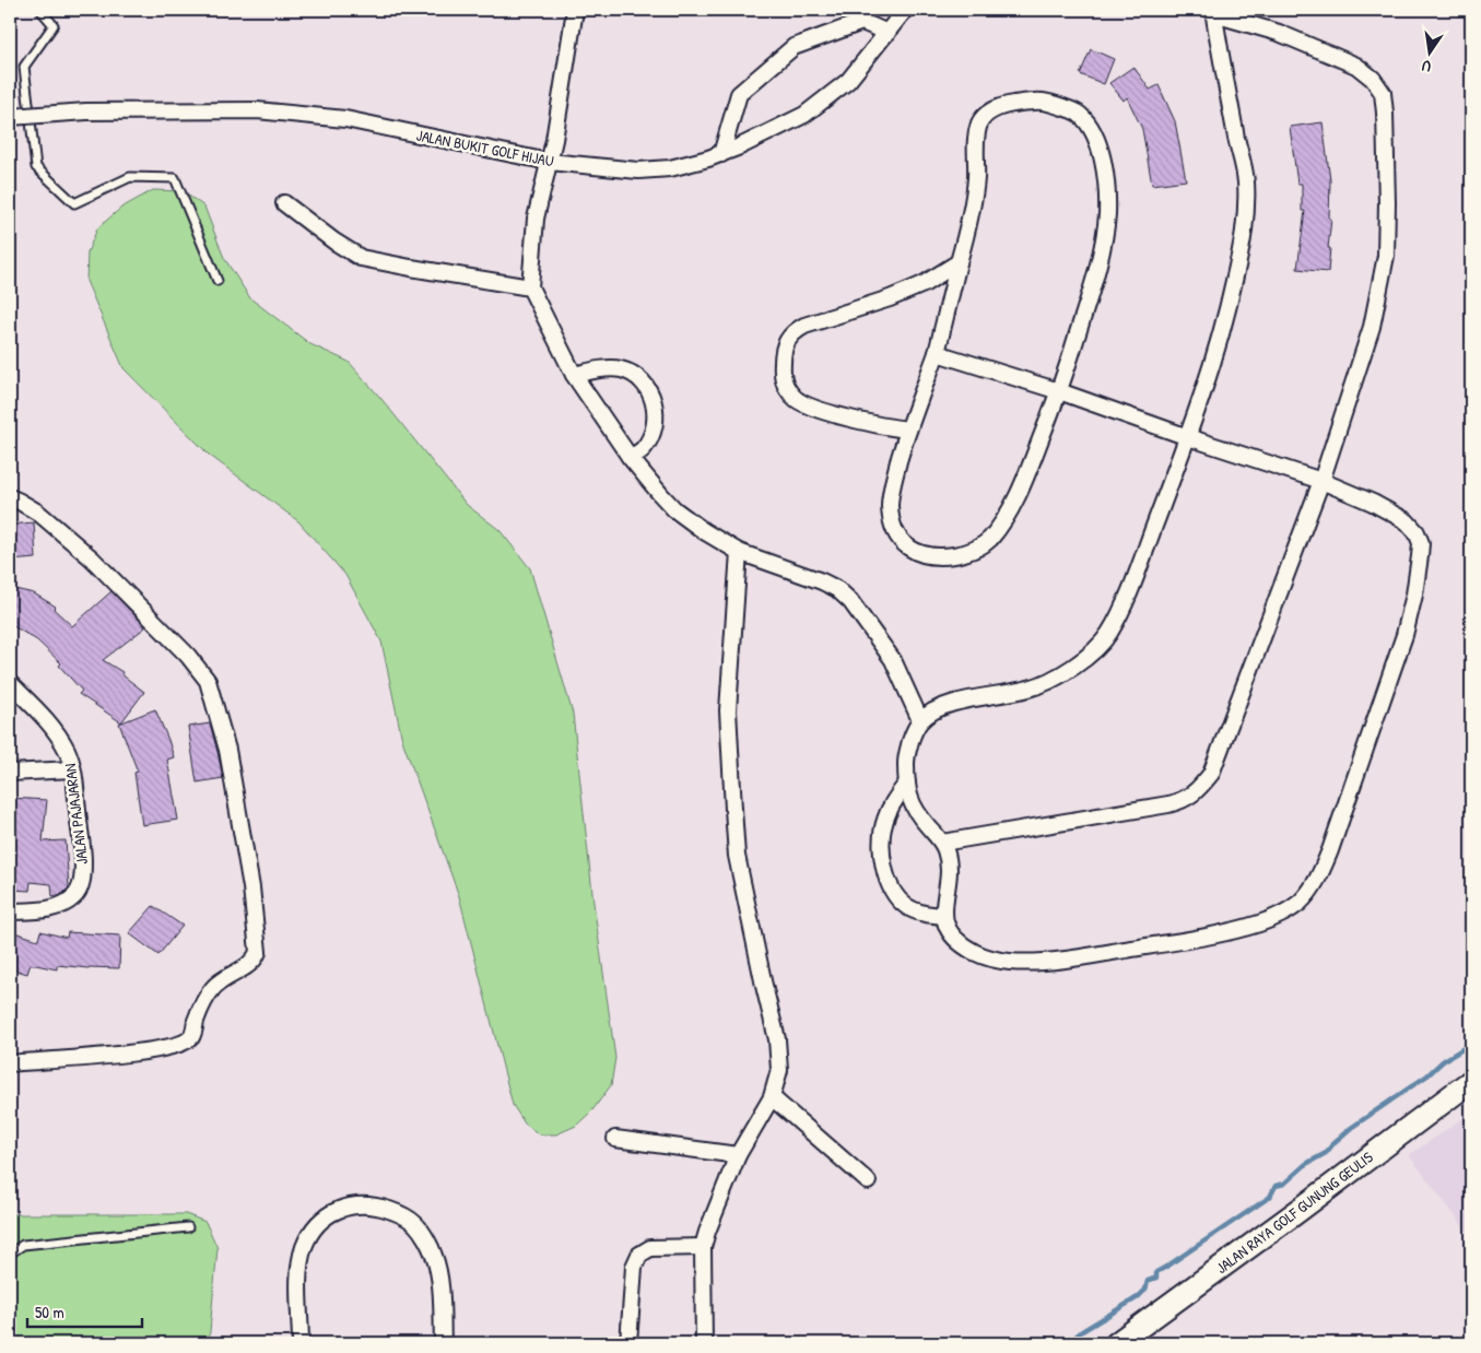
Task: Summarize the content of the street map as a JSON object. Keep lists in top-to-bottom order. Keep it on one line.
{"streets":{"main road":["JALAN RAYA GOLF GUNUNG GEULIS"],"street":["JALAN BUKIT GOLF HIJAU","JALAN PAJAJARAN"]},"scale_bar":"50 m","north":"bottom"}
